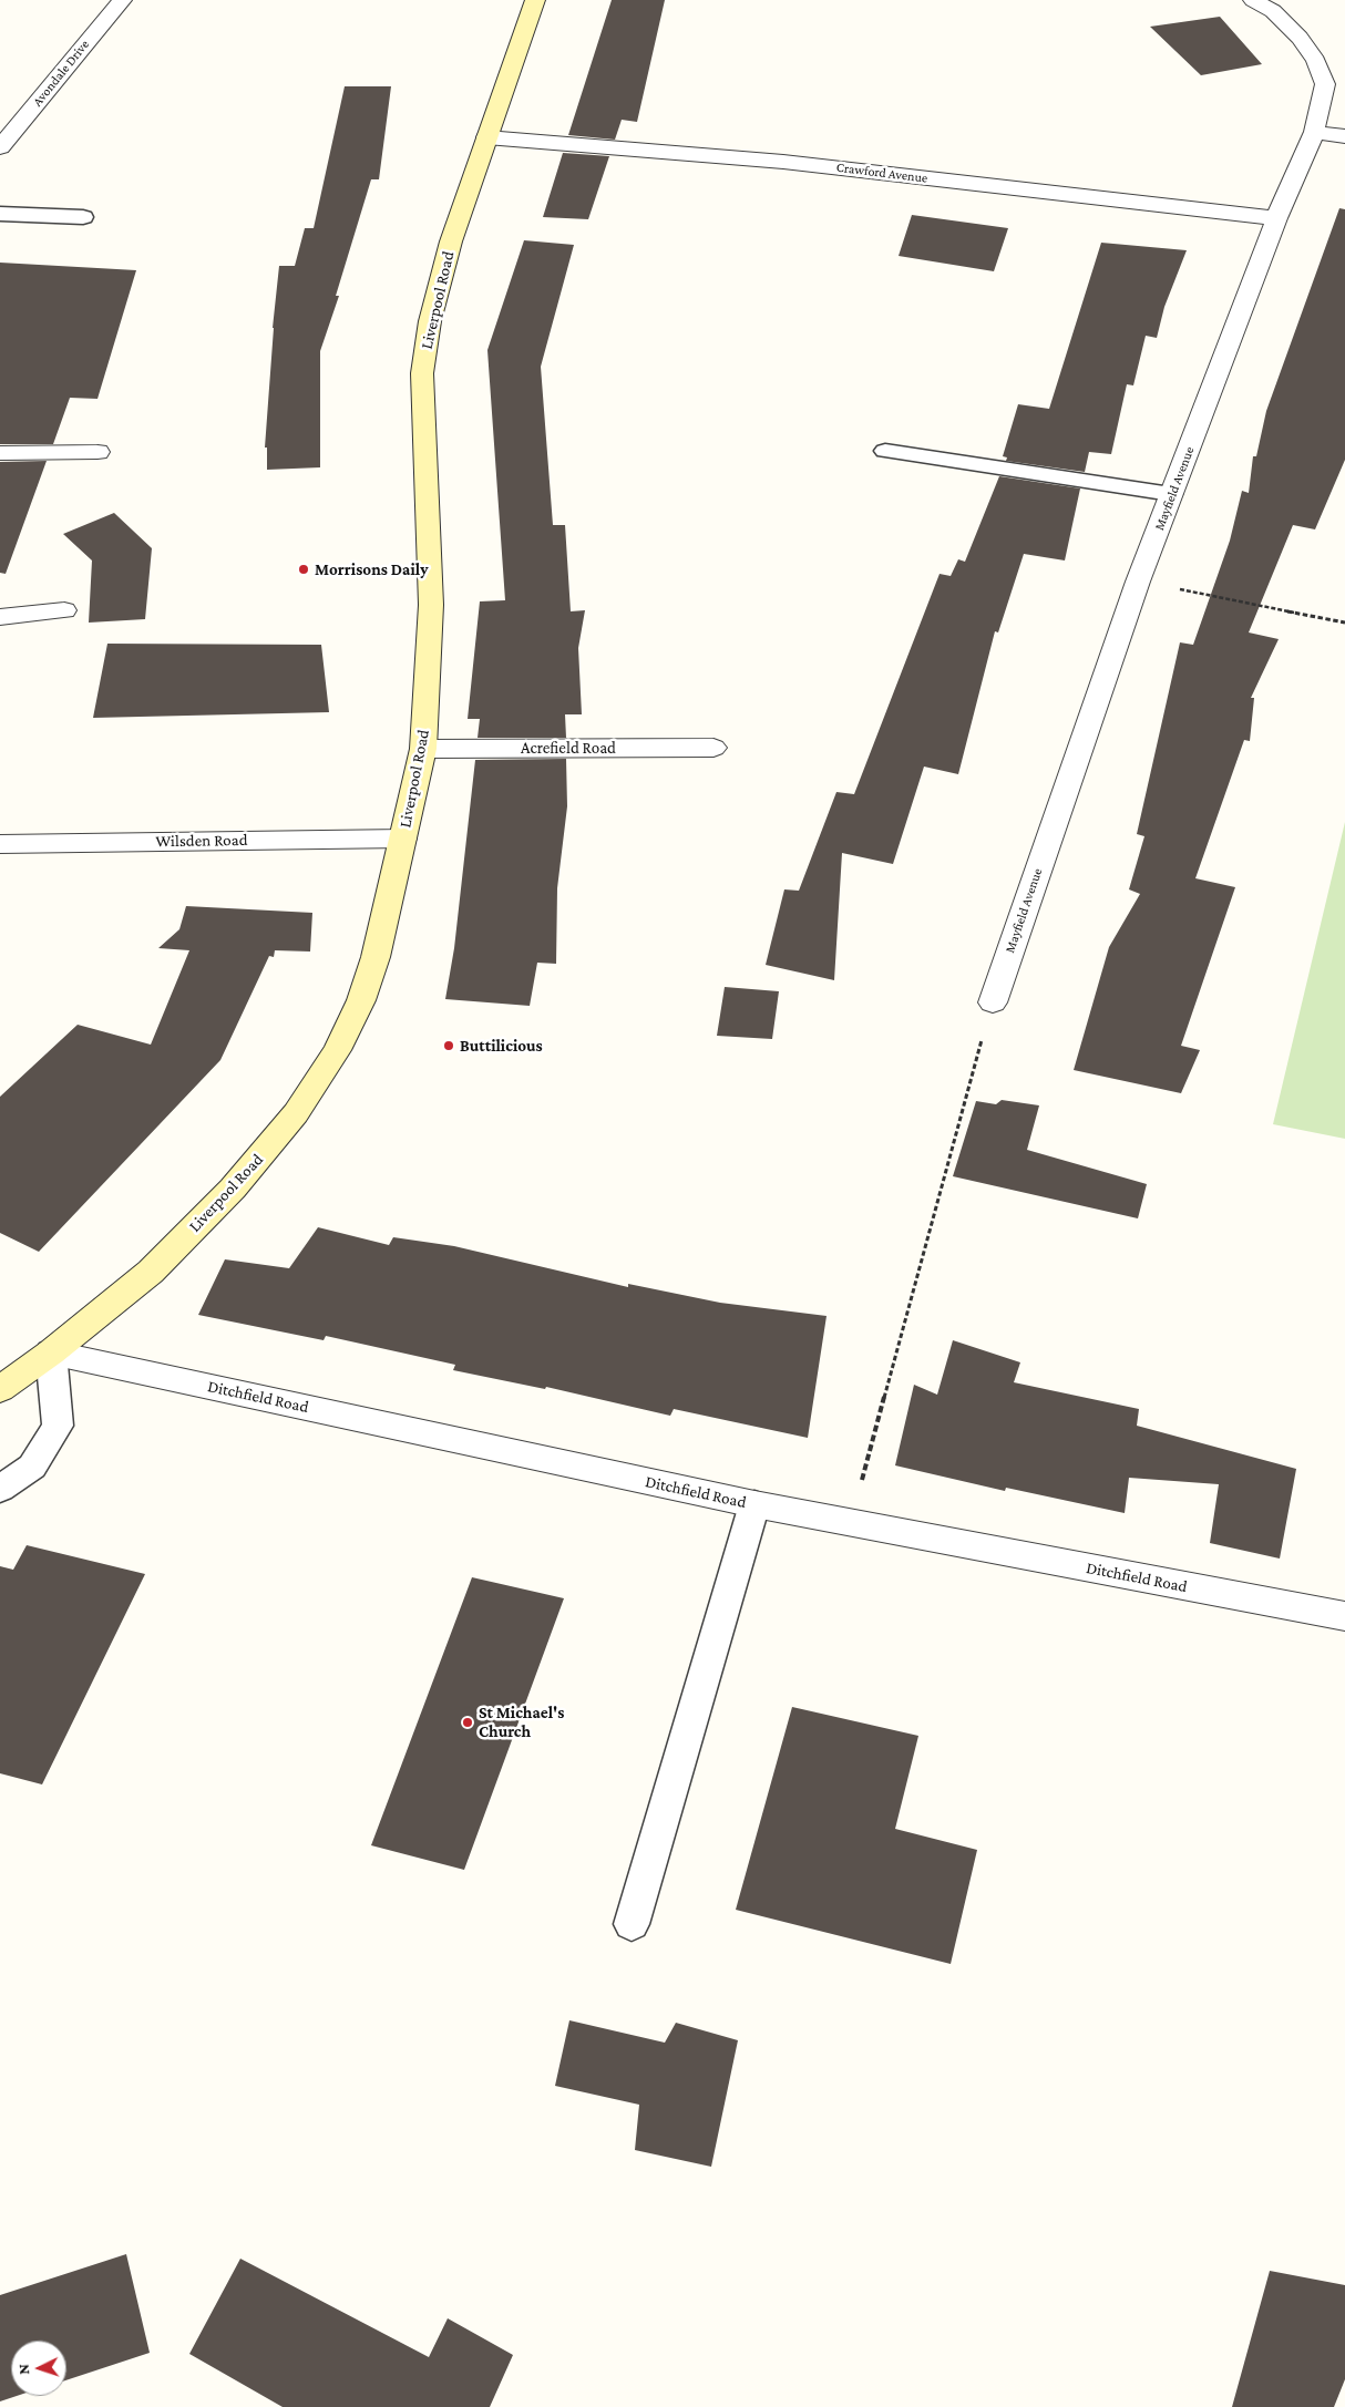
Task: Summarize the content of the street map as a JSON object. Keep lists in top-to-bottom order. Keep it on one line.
{"streets":{"main road":["Liverpool Road"],"street":["Avondale Drive","Crawford Avenue","Mayfield Avenue","Acrefield Road","Wilsden Road","Ditchfield Road"]},"crossings":[["Crawford Avenue","Liverpool Road"],["Crawford Avenue","Mayfield Avenue"],["Liverpool Road","Acrefield Road"],["Liverpool Road","Wilsden Road"],["Liverpool Road","Ditchfield Road"]],"places":["Morrisons Daily","Buttilicious","St Michael's Church"],"north":"left"}
